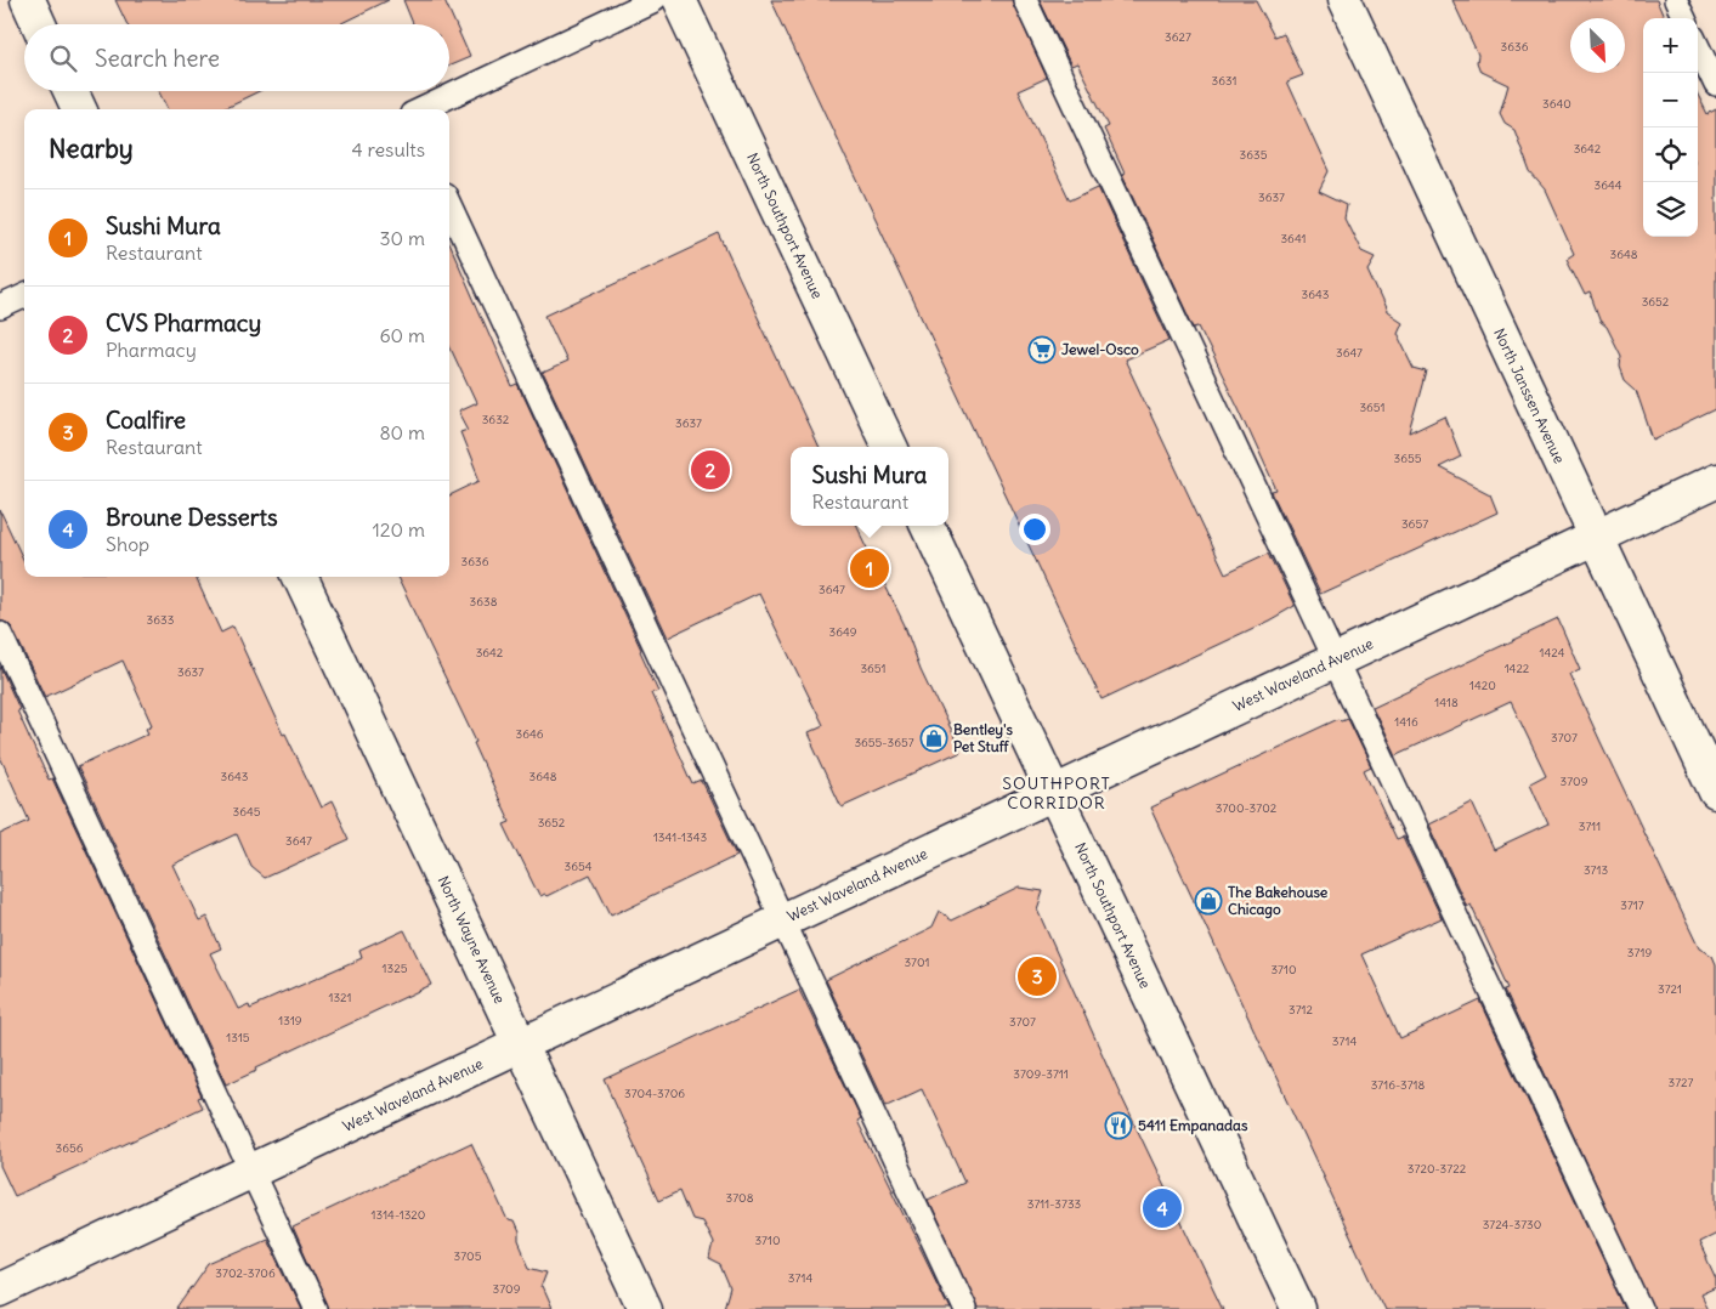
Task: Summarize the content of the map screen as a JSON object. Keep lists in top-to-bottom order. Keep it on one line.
{"streets":{"street":["North Southport Avenue","North Janssen Avenue","West Waveland Avenue","North Wayne Avenue"]},"crossings":[["North Southport Avenue","West Waveland Avenue"],["North Janssen Avenue","West Waveland Avenue"],["West Waveland Avenue","North Wayne Avenue"]],"districts":["SOUTHPORT CORRIDOR"],"places":{"supermarket":["Jewel-Osco"],"shop":["Bentley's Pet Stuff","The Bakehouse Chicago"],"restaurant":["5411 Empanadas"]},"house_numbers":["3627","3636","3631","3640","3642","3635","3644","3637","3641","3648","3643","3652","3647","3651","3632","3637","3655","3657","3636","3647","3638","3633","3649","3642","1424","3651","1422","3637","1420","1418","1416","3646","3707","3655-3657","3643","3648","3709","3700-3702","3645","3652","3711","1341-1343","3647","3654","3713","3717","3719","3701","1325","3710","3721","1321","3712","1319","3707","1315","3714","3709-3711","3727","3716-3718","3704-3706","3656","3720-3722","3708","3711-3733","1314-1320","3724-3730","3710","3705","3702-3706","3714","3709"],"north":"bottom right","page":{"map_buttons":["+","−"],"search":"Search here","heading":["Nearby","4 results"],"list":[{"mark":"1","name":"Sushi Mura","note":"Restaurant","value":"30 m"},{"mark":"2","name":"CVS Pharmacy","note":"Pharmacy","value":"60 m"},{"mark":"3","name":"Coalfire","note":"Restaurant","value":"80 m"},{"mark":"4","name":"Broune Desserts","note":"Shop","value":"120 m"}],"popup":["Sushi Mura","Restaurant"],"pins":["2","1","3","4"]}}
